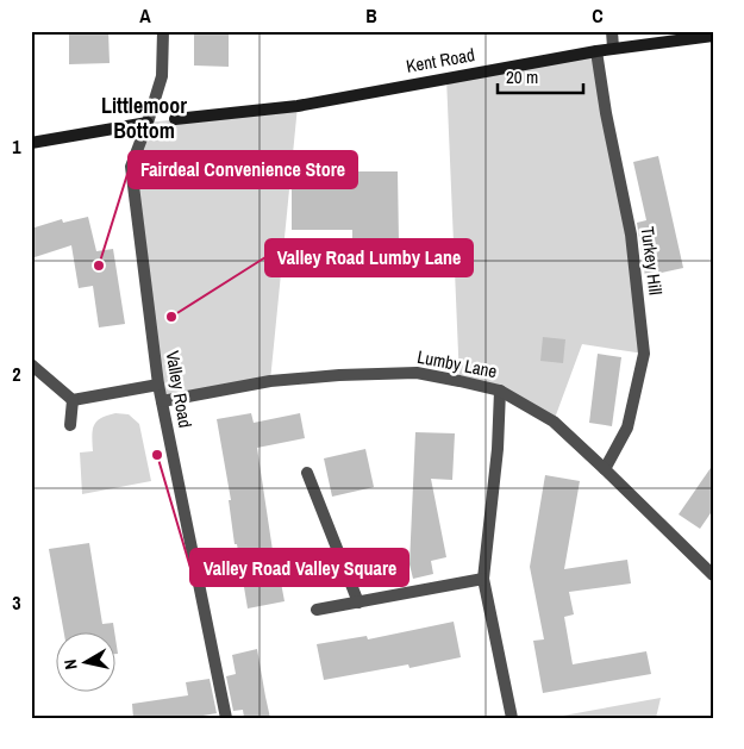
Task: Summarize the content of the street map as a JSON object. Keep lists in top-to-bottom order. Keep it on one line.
{"streets":{"street":["Kent Road","Turkey Hill","Lumby Lane","Valley Road"]},"crossings":[["Kent Road","Turkey Hill"],["Turkey Hill","Lumby Lane"],["Lumby Lane","Valley Road"]],"districts":["Littlemoor Bottom"],"places":["Fairdeal Convenience Store","Valley Road Lumby Lane","Valley Road Valley Square"],"scale_bar":"20 m","north":"left","grid":{"columns":["A","B","C"],"rows":["1","2","3"]}}
